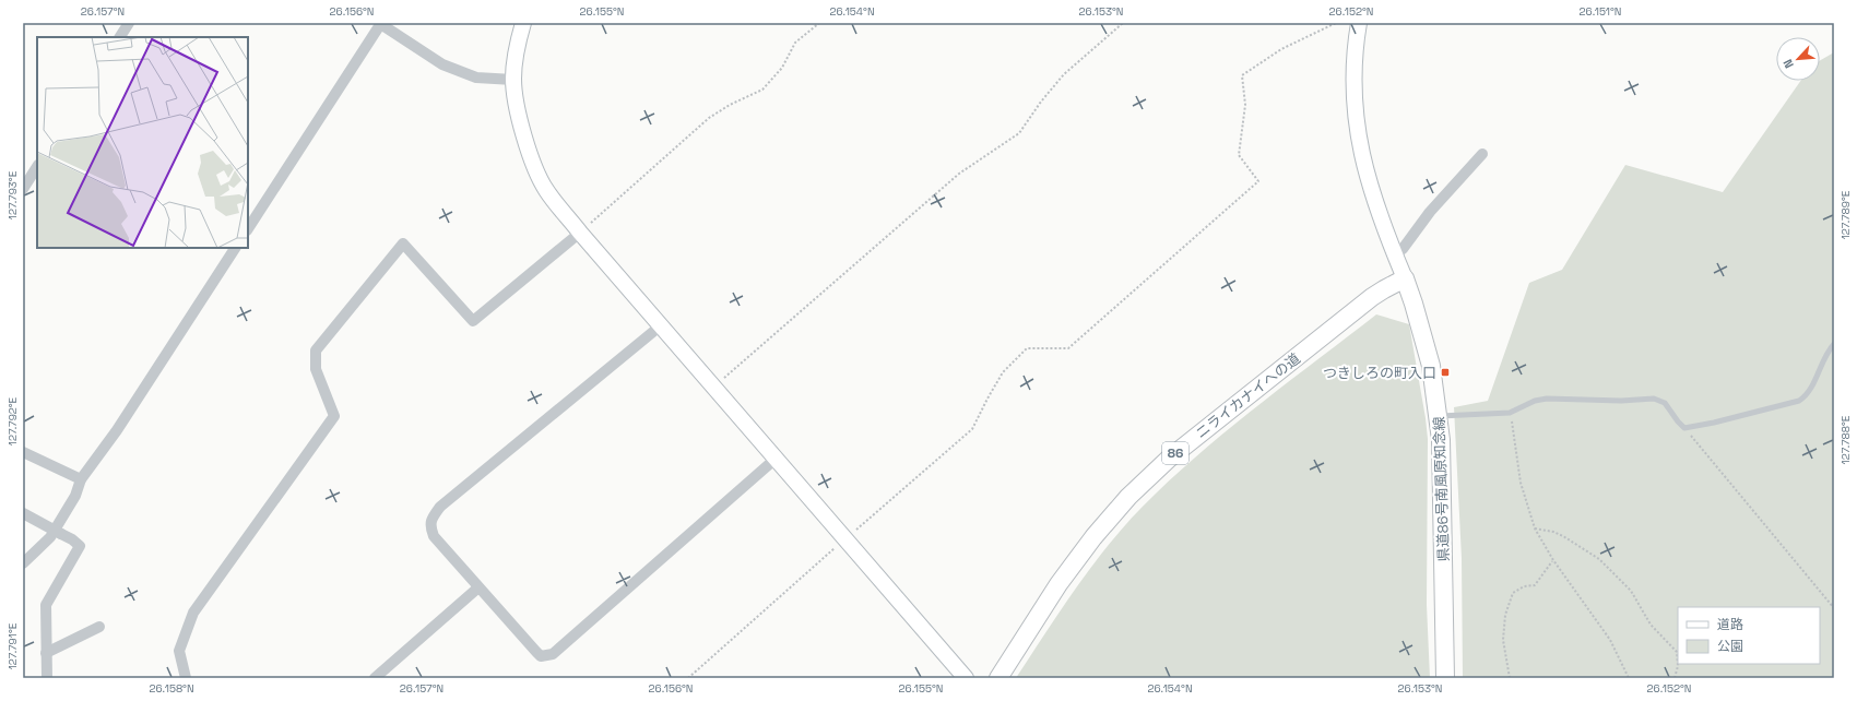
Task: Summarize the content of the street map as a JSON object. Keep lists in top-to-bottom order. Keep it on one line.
{"streets":{"main road":["ニライカナイへの道","86","県道86号南風原知念線"]},"crossings":[["ニライカナイへの道","県道86号南風原知念線"]],"places":{"transit":["つきしろの町入口"]},"legend":["道路","公園"],"north":"bottom left","coordinates":["26.157°N","26.156°N","26.155°N","26.154°N","26.153°N","26.152°N","26.151°N","127.793°E","127.789°E","127.792°E","127.788°E","127.791°E","26.158°N"]}
